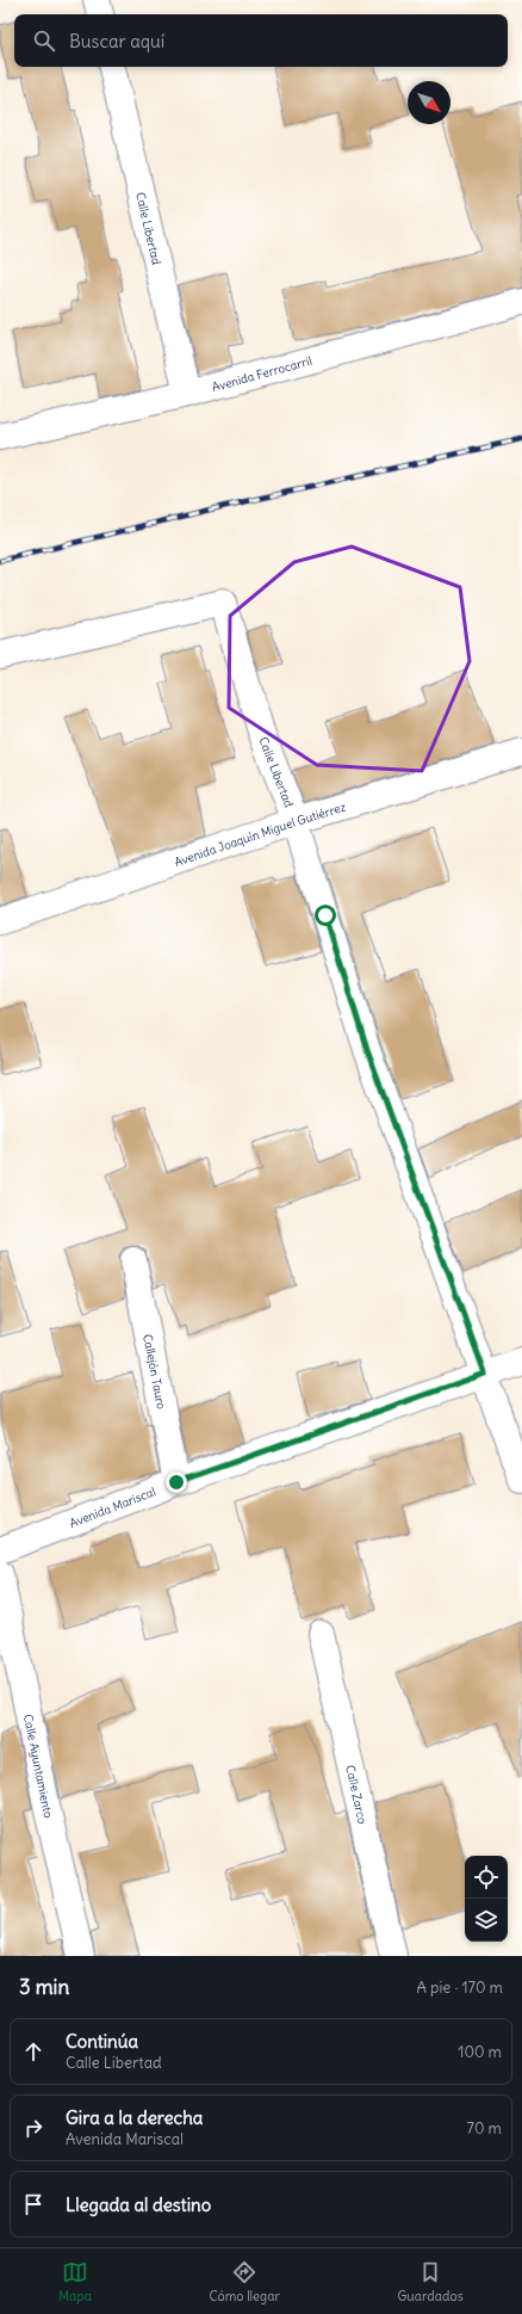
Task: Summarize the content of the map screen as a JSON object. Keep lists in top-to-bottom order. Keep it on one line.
{"streets":{"street":["Calle Libertad","Avenida Ferrocarril","Avenida Joaquín Miguel Gutiérrez","Callejón Tauro","Avenida Mariscal","Calle Ayuntamiento","Calle Zarco"]},"crossings":[["Calle Libertad","Avenida Ferrocarril"],["Calle Libertad","Avenida Joaquín Miguel Gutiérrez"],["Calle Libertad","Avenida Mariscal"],["Callejón Tauro","Avenida Mariscal"]],"north":"bottom right","page":{"search":"Buscar aquí","heading":["3 min","A pie · 170 m"],"list":[["Continúa","Calle Libertad","100 m"],["Gira a la derecha","Avenida Mariscal","70 m"],"Llegada al destino"],"nav":["Mapa","Cómo llegar","Guardados"]}}
